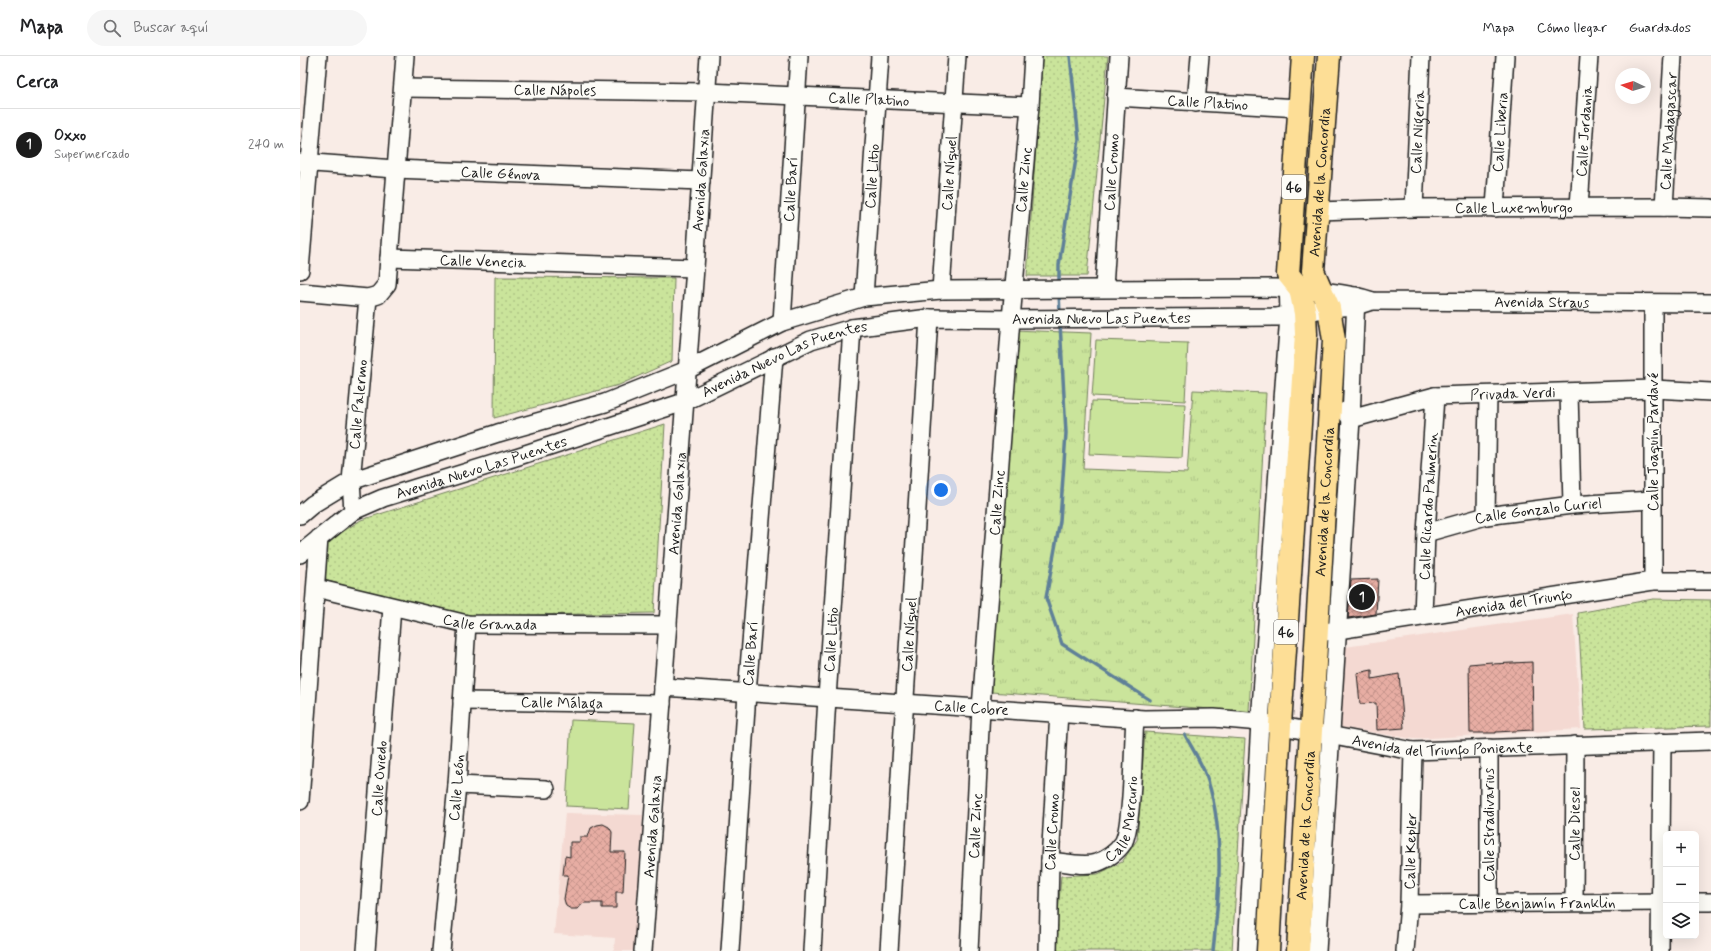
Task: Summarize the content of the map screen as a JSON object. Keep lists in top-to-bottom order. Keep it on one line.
{"streets":{"main road":["Avenida de la Concordia","46"],"street":["Calle Nápoles","Calle Platino","Calle Madagascar","Calle Nigeria","Calle Liberia","Calle Jordania","Calle Cromo","Calle Génova","Calle Níquel","Calle Litio","Avenida Galaxia","Calle Zinc","Calle Barí","Calle Luxemburgo","Calle Venecia","Avenida Straus","Avenida Nuevo Las Puentes","Privada Verdi","Calle Palermo","Calle Joaquín Pardavé","Calle Ricardo Palmerin","Calle Gonzalo Curiel","Avenida del Triunfo","Calle Granada","Calle Málaga","Calle Cobre","Avenida del Triunfo Poniente","Calle Oviedo","Calle León","Calle Mercurio","Calle Diesel","Calle Stradivarius","Calle Kepler","Calle Benjamín Franklin"]},"crossings":[["Calle Nápoles","Calle Platino"],["Calle Nápoles","Avenida Galaxia"],["Calle Platino","Calle Cromo"],["Calle Platino","Calle Níquel"],["Calle Platino","Calle Litio"],["Calle Platino","Avenida Galaxia"],["Calle Platino","Calle Zinc"],["Calle Platino","Avenida de la Concordia"],["Calle Platino","Calle Barí"],["Calle Madagascar","Calle Luxemburgo"],["Calle Nigeria","Calle Luxemburgo"],["Calle Liberia","Calle Luxemburgo"],["Calle Jordania","Calle Luxemburgo"],["Calle Cromo","Avenida Nuevo Las Puentes"],["Calle Cromo","Calle Cobre"],["Calle Cromo","Calle Mercurio"],["Calle Génova","Avenida Galaxia"],["Calle Níquel","Avenida Nuevo Las Puentes"],["Calle Níquel","Calle Cobre"],["Calle Litio","Avenida Nuevo Las Puentes"],["Calle Litio","Calle Cobre"],["Avenida Galaxia","Calle Venecia"],["Avenida Galaxia","Avenida Nuevo Las Puentes"],["Avenida Galaxia","Calle Granada"],["Avenida Galaxia","Calle Málaga"],["Avenida Galaxia","Calle Cobre"],["Calle Zinc","Avenida Nuevo Las Puentes"],["Calle Zinc","Calle Cobre"],["Avenida de la Concordia","Calle Luxemburgo"],["Avenida de la Concordia","Avenida Straus"],["Avenida de la Concordia","Avenida Nuevo Las Puentes"],["Avenida de la Concordia","Privada Verdi"],["Avenida de la Concordia","Avenida del Triunfo"],["Avenida de la Concordia","Calle Cobre"],["Avenida de la Concordia","Avenida del Triunfo Poniente"],["Calle Barí","Avenida Nuevo Las Puentes"],["Calle Barí","Calle Cobre"],["Avenida Straus","Avenida Nuevo Las Puentes"],["Avenida Straus","Calle Joaquín Pardavé"],["Avenida Nuevo Las Puentes","Calle Palermo"],["Privada Verdi","Calle Joaquín Pardavé"],["Privada Verdi","Calle Ricardo Palmerin"],["Calle Joaquín Pardavé","Calle Gonzalo Curiel"],["Calle Joaquín Pardavé","Avenida del Triunfo"],["Calle Ricardo Palmerin","Calle Gonzalo Curiel"],["Calle Ricardo Palmerin","Avenida del Triunfo"],["Calle Granada","Calle Oviedo"],["Calle Granada","Calle León"],["Calle Málaga","Calle León"],["Calle Cobre","Avenida del Triunfo Poniente"],["Calle Cobre","Calle Mercurio"],["Avenida del Triunfo Poniente","Calle Diesel"],["Avenida del Triunfo Poniente","Calle Stradivarius"],["Avenida del Triunfo Poniente","Calle Kepler"],["Calle Diesel","Calle Benjamín Franklin"],["Calle Stradivarius","Calle Benjamín Franklin"],["Calle Kepler","Calle Benjamín Franklin"]],"north":"left","page":{"header":"Mapa","search":"Buscar aquí","nav":["Mapa","Cómo llegar","Guardados"],"heading":"Cerca","list":[{"mark":"1","name":"Oxxo","note":"Supermercado","value":"240 m"}],"pins":"1","map_buttons":["+","−"]}}
